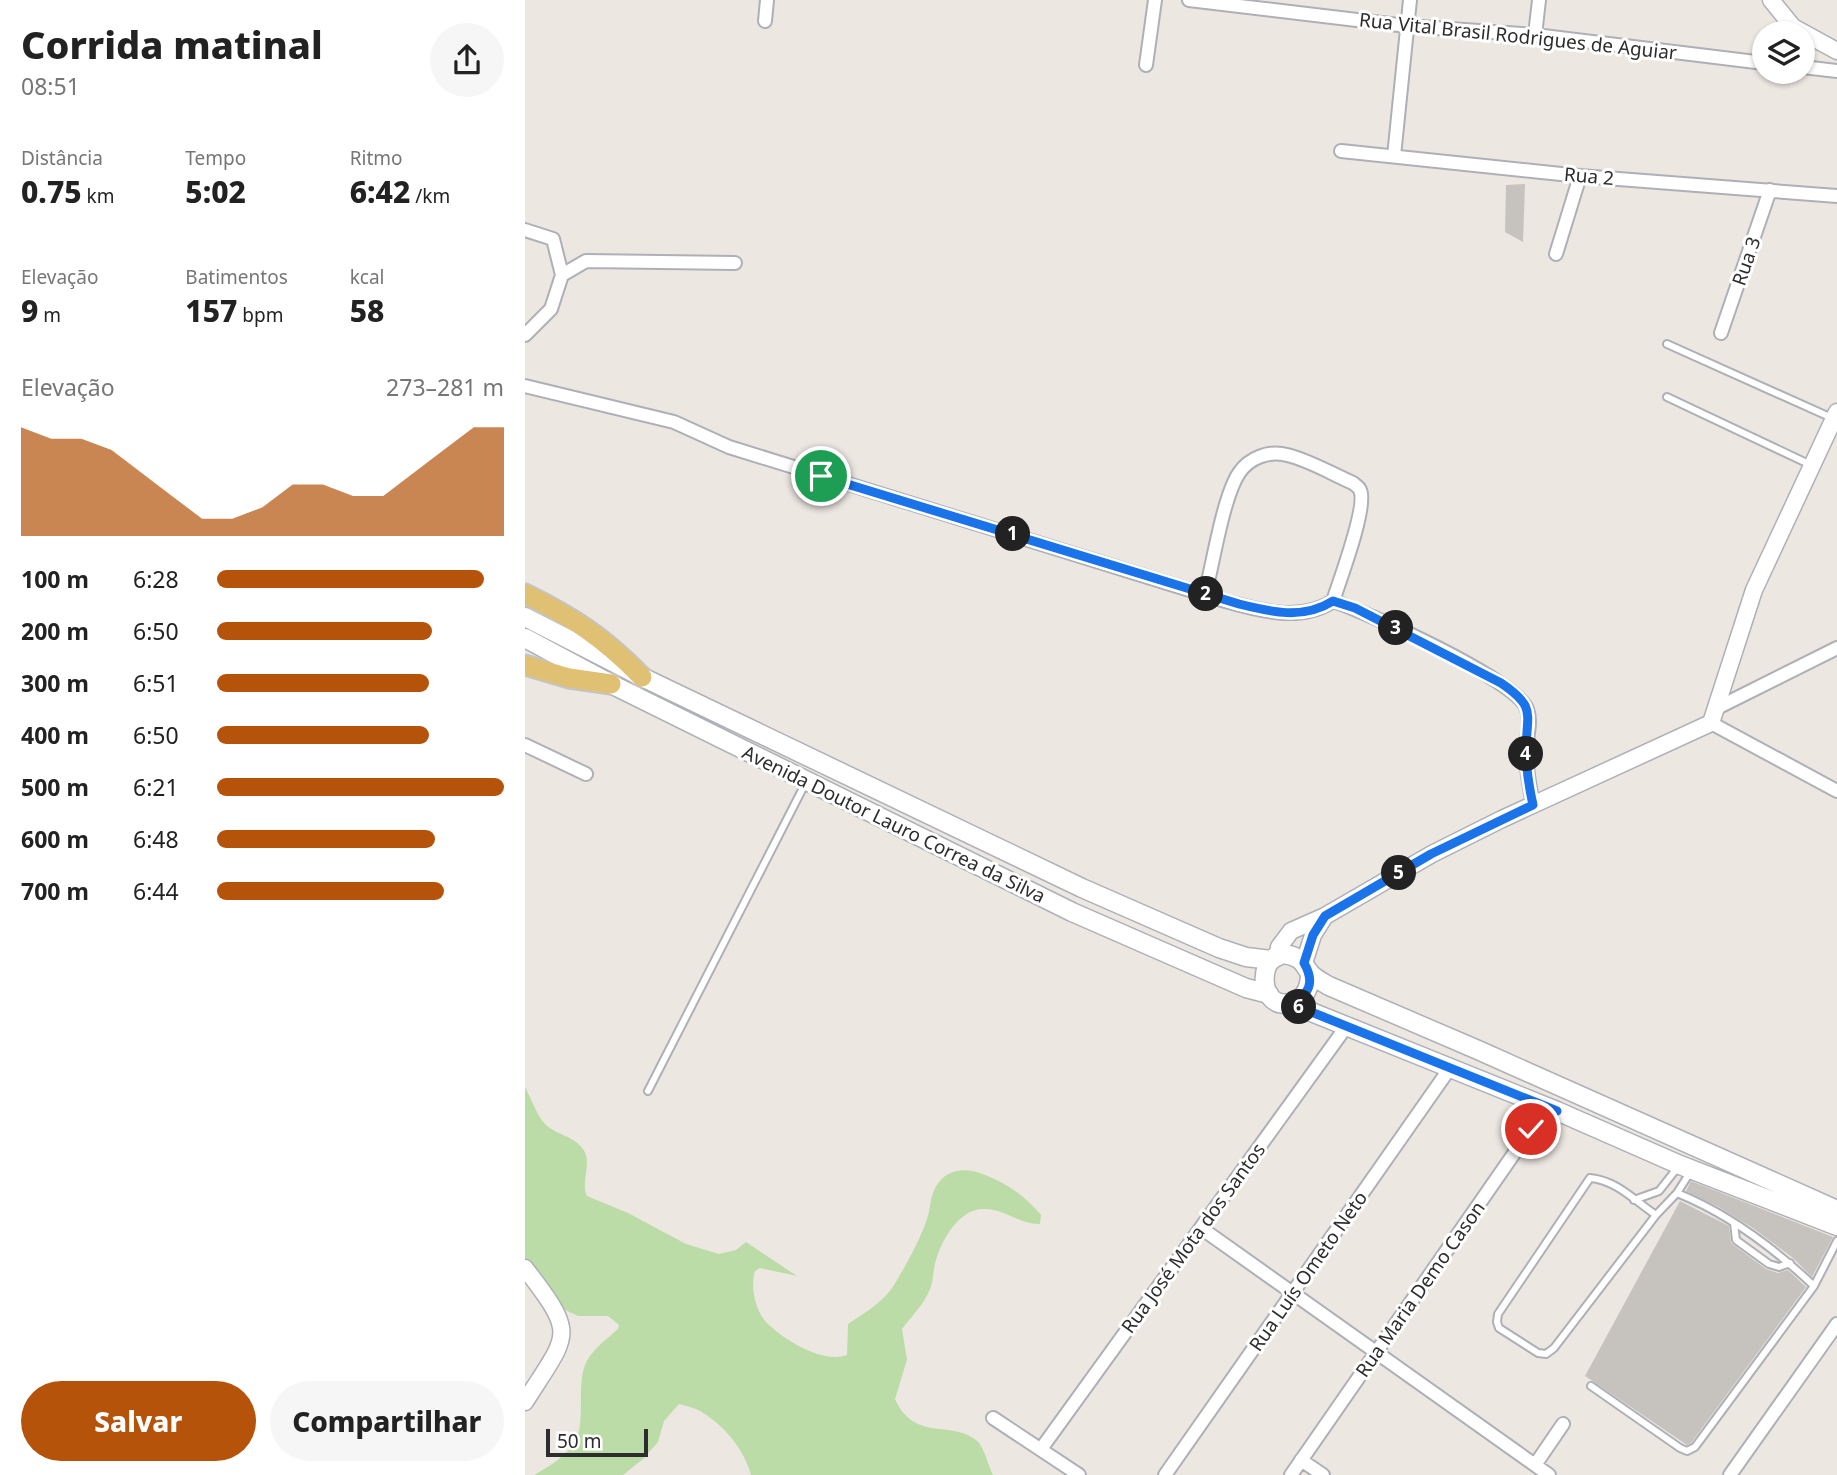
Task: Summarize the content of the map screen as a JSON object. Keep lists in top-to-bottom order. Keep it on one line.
{"streets":{"main road":["Avenida Doutor Lauro Correa da Silva"],"street":["Rua Vital Brasil Rodrigues de Aguiar","Rua 2","Rua 3","Rua José Mota dos Santos","Rua Luís Ometo Neto","Rua Maria Demo Cason"]},"crossings":[["Rua 2","Rua 3"]],"scale_bar":"50 m","page":{"heading":["Corrida matinal","08:51"],"stats":[["Distância","0.75 km"],["Tempo","5:02"],["Ritmo","6:42 /km"],["Elevação","9 m"],["Batimentos","157 bpm"],["kcal","58"]],"chart":["Elevação","273–281 m"],"pins":["1","2","3","4","5","6"],"list":[{"name":"100 m","note":"6:28"},{"name":"200 m","note":"6:50"},{"name":"300 m","note":"6:51"},{"name":"400 m","note":"6:50"},{"name":"500 m","note":"6:21"},{"name":"600 m","note":"6:48"},{"name":"700 m","note":"6:44"}],"buttons":["Salvar","Compartilhar"],"scale":"50 m"}}
